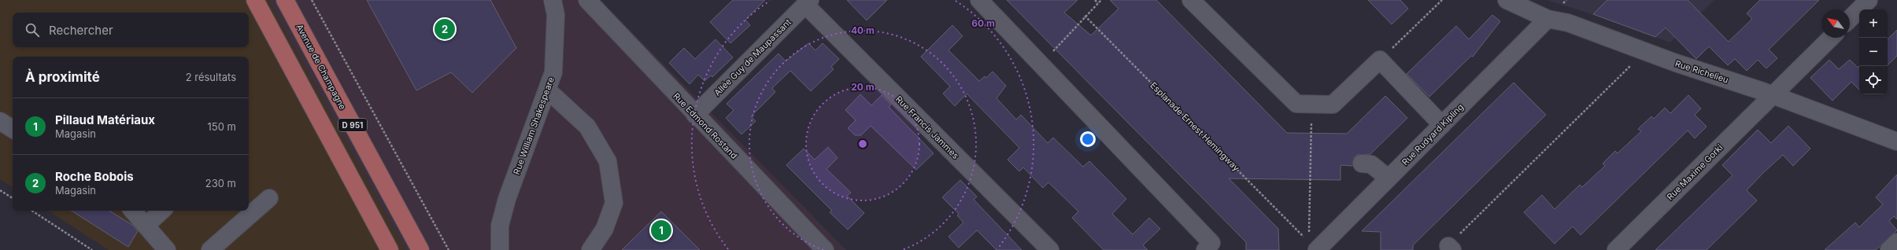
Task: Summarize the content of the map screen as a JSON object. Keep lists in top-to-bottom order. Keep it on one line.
{"streets":{"main road":["Avenue de Champagne","D 951"],"street":["Allée Guy de Maupassant","Rue Richelieu","Rue William Shakespeare","Rue Edmond Rostand","Rue Francis Jammes","Rue Rudyard Kipling","Rue Maxime Gorki"],"path":["Esplanade Ernest Hemingway"]},"crossings":[["Allée Guy de Maupassant","Rue Edmond Rostand"],["Allée Guy de Maupassant","Rue Francis Jammes"],["Rue Richelieu","Rue Rudyard Kipling"],["Rue Richelieu","Rue Maxime Gorki"]],"north":"top left","page":{"map_buttons":["+","−"],"search":"Rechercher","pins":["2","1"],"heading":["À proximité","2 résultats"],"list":[{"mark":"1","name":"Pillaud Matériaux","note":"Magasin","value":"150 m"},{"mark":"2","name":"Roche Bobois","note":"Magasin","value":"230 m"}]},"rings":["60 m","40 m","20 m"]}
